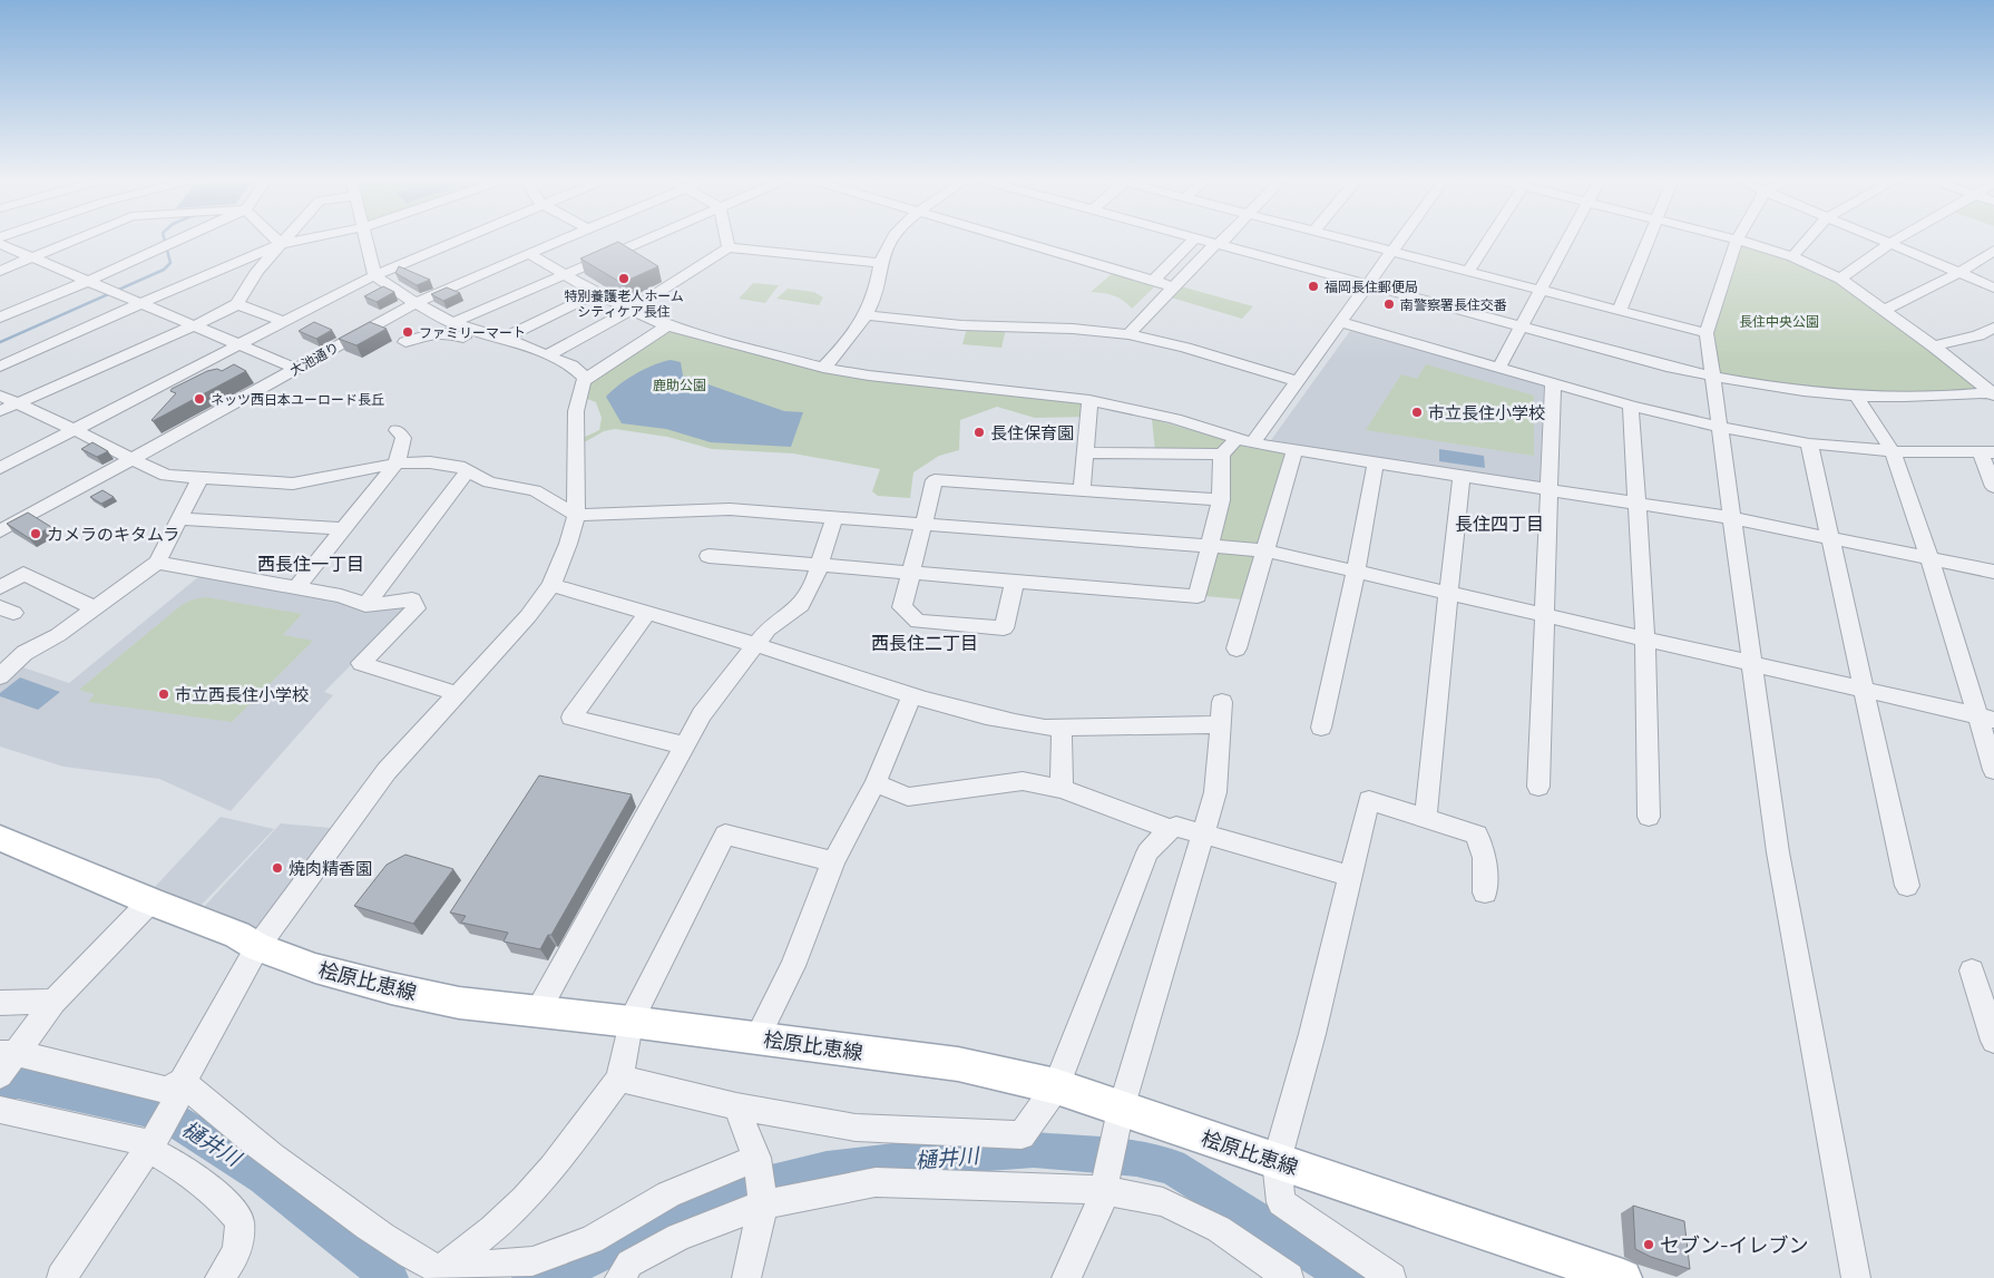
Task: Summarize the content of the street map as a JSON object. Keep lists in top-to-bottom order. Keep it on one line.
{"streets":{"main road":["桧原比恵線"],"street":["大池通り"]},"districts":["長住四丁目","西長住一丁目","西長住二丁目"],"water":["樋井川"],"parks":["長住中央公園","鹿助公園"],"places":["特別養護老人ホーム シティケア長住","福岡長住郵便局","南警察署長住交番","ファミリーマート","ネッツ西日本ユーロード長丘","市立長住小学校","長住保育園","カメラのキタムラ","市立西長住小学校","焼肉精香園","セブン-イレブン"]}
